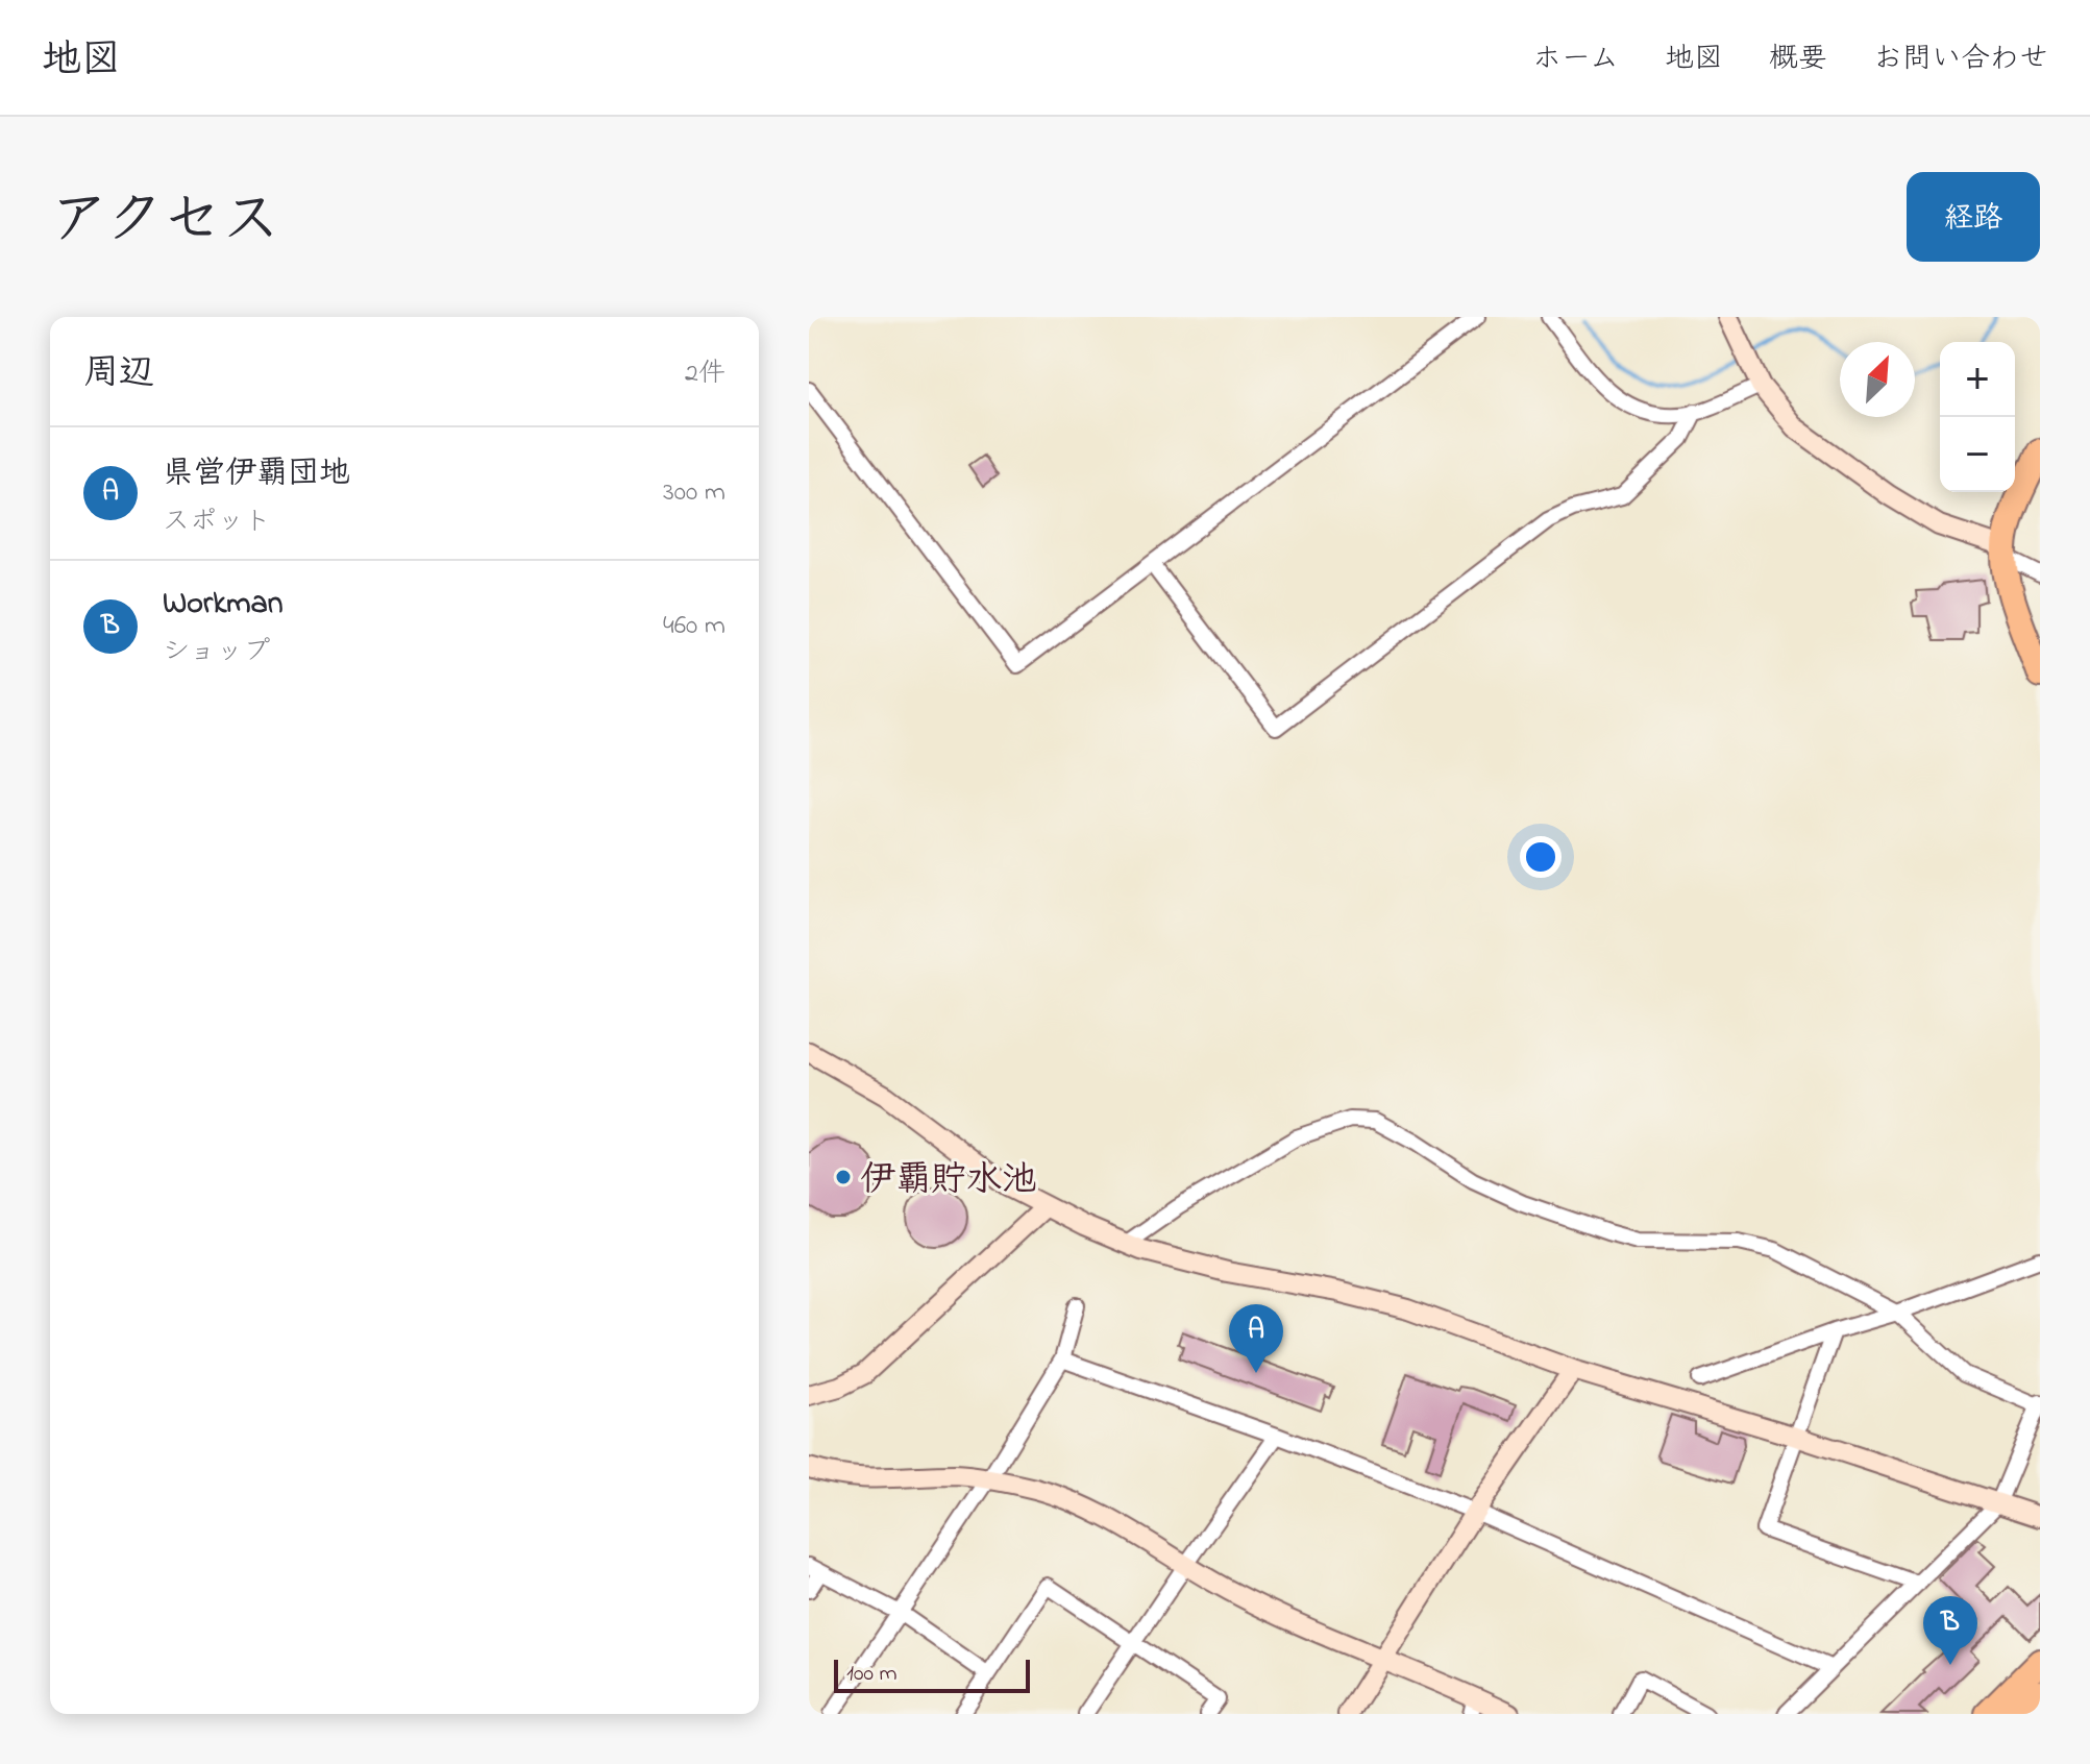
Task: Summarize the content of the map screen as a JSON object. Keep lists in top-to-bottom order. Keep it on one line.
{"places":["伊覇貯水池"],"scale_bar":"100 m","north":"top right","page":{"header":"地図","nav":["ホーム","地図","概要","お問い合わせ"],"title":"アクセス","buttons":"経路","heading":["周辺","2件"],"map_buttons":["+","−"],"list":[{"mark":"A","name":"県営伊覇団地","note":"スポット","value":"300 m"},{"mark":"B","name":"Workman","note":"ショップ","value":"460 m"}],"pins":["A","B"],"scale":"100 m"}}
